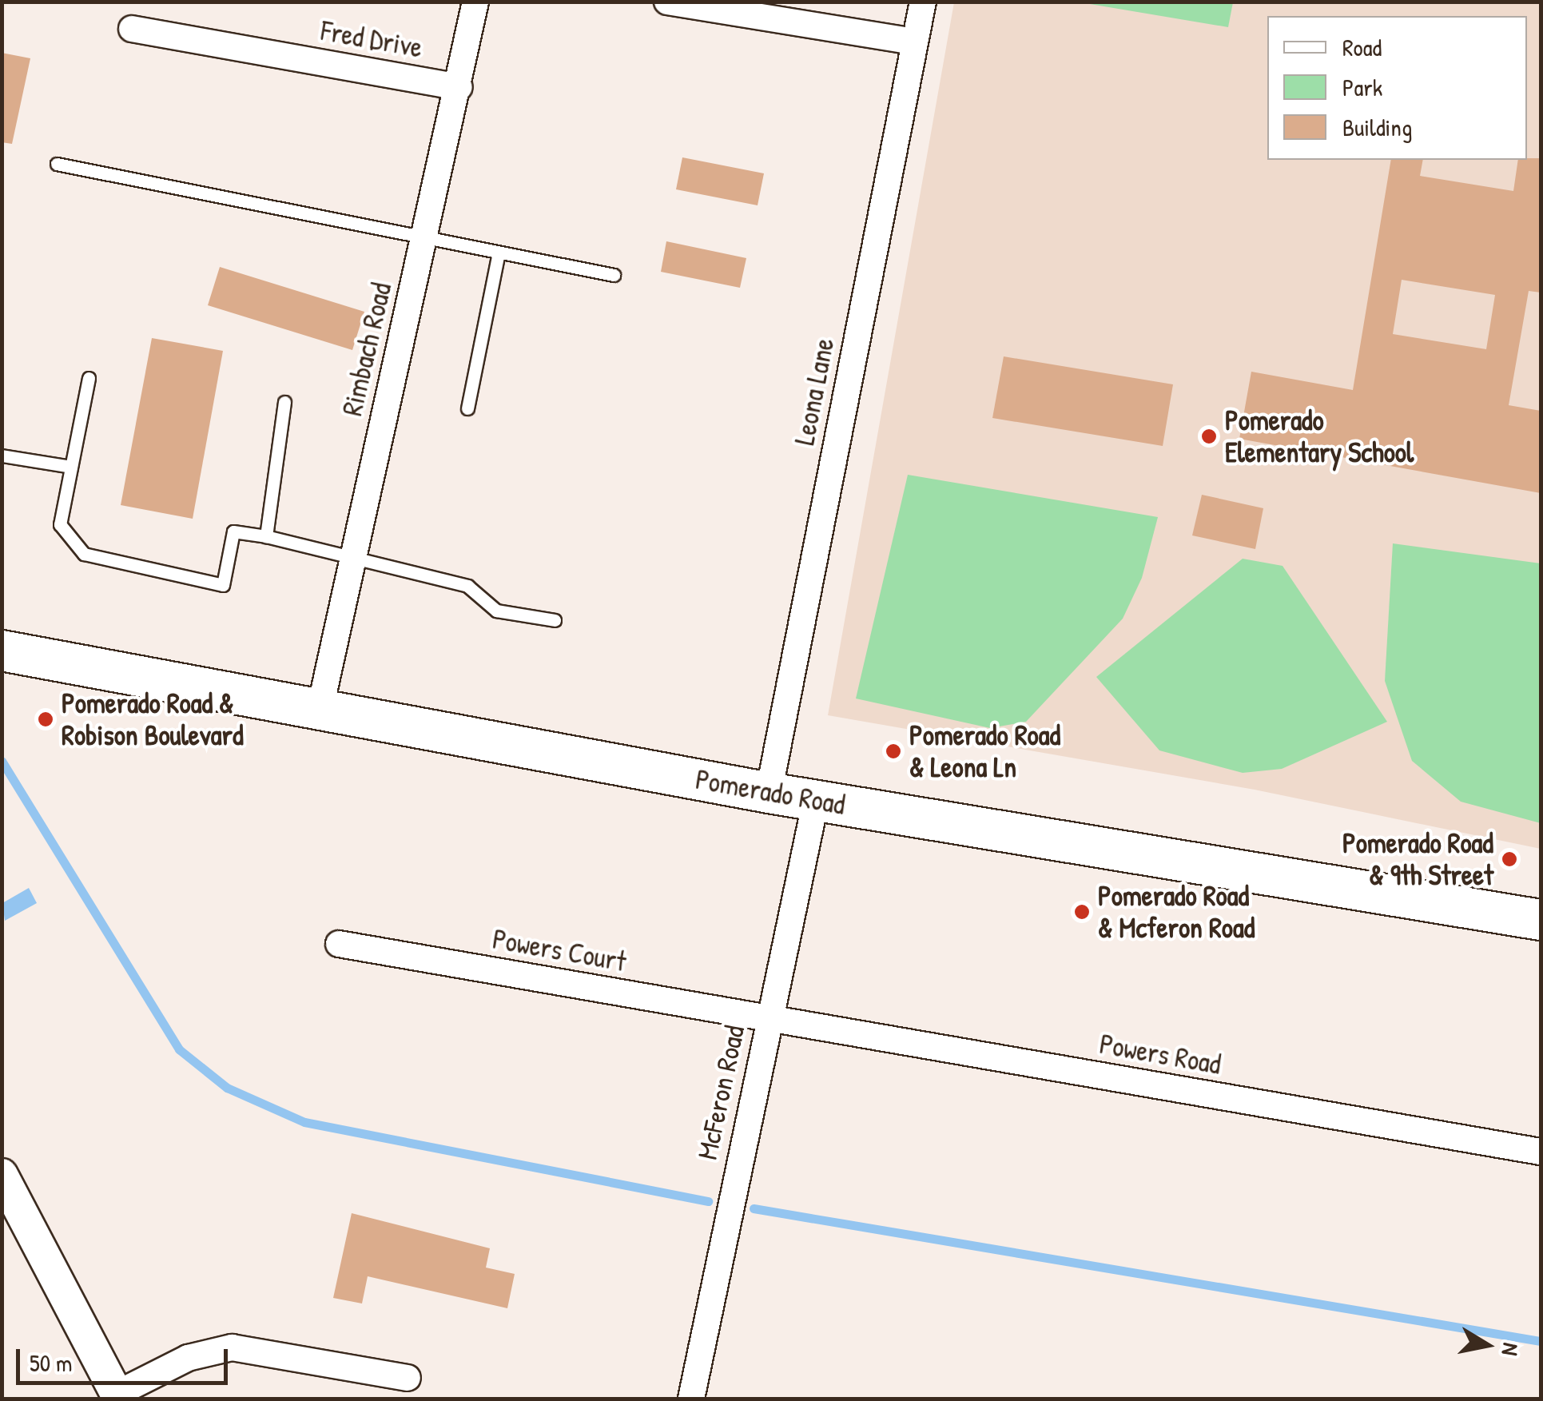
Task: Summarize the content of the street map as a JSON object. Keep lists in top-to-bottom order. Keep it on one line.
{"streets":{"main road":["Pomerado Road"],"street":["Fred Drive","Rimbach Road","Leona Lane","Powers Court","Powers Road","McFeron Road"]},"crossings":[["Fred Drive","Rimbach Road"],["Rimbach Road","Pomerado Road"],["Leona Lane","Pomerado Road"],["Pomerado Road","McFeron Road"],["Powers Court","Powers Road"],["Powers Court","McFeron Road"],["Powers Road","McFeron Road"]],"places":["Pomerado Elementary School","Pomerado Road & Robison Boulevard","Pomerado Road & Leona Ln","Pomerado Road & 9th Street","Pomerado Road & Mcferon Road"],"legend":["Road","Park","Building"],"scale_bar":"50 m","north":"right"}
